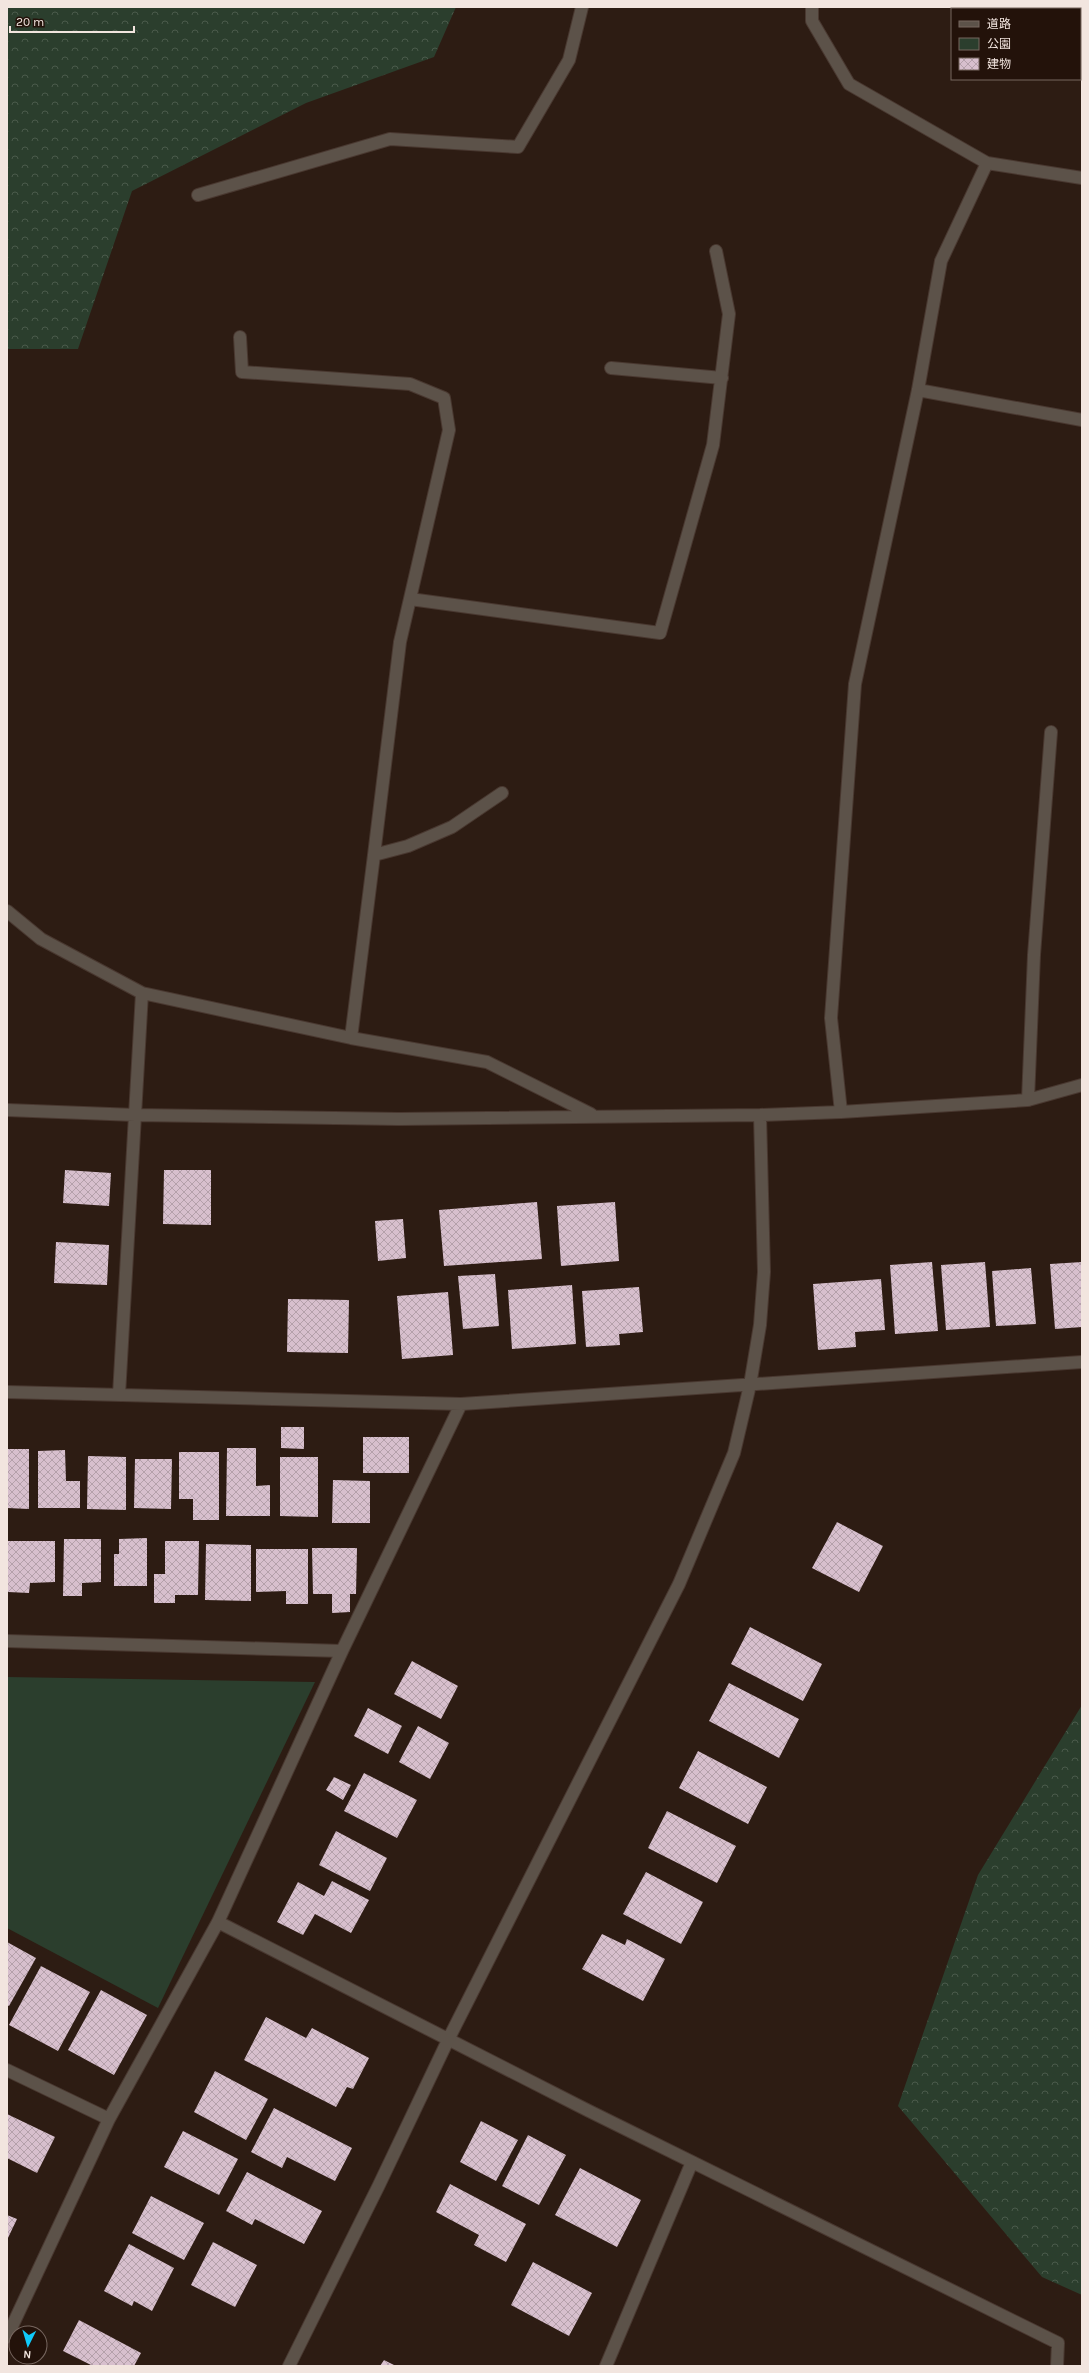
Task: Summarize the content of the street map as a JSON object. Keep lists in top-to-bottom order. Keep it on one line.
{"legend":["道路","公園","建物"],"scale_bar":"20 m","north":"bottom"}
